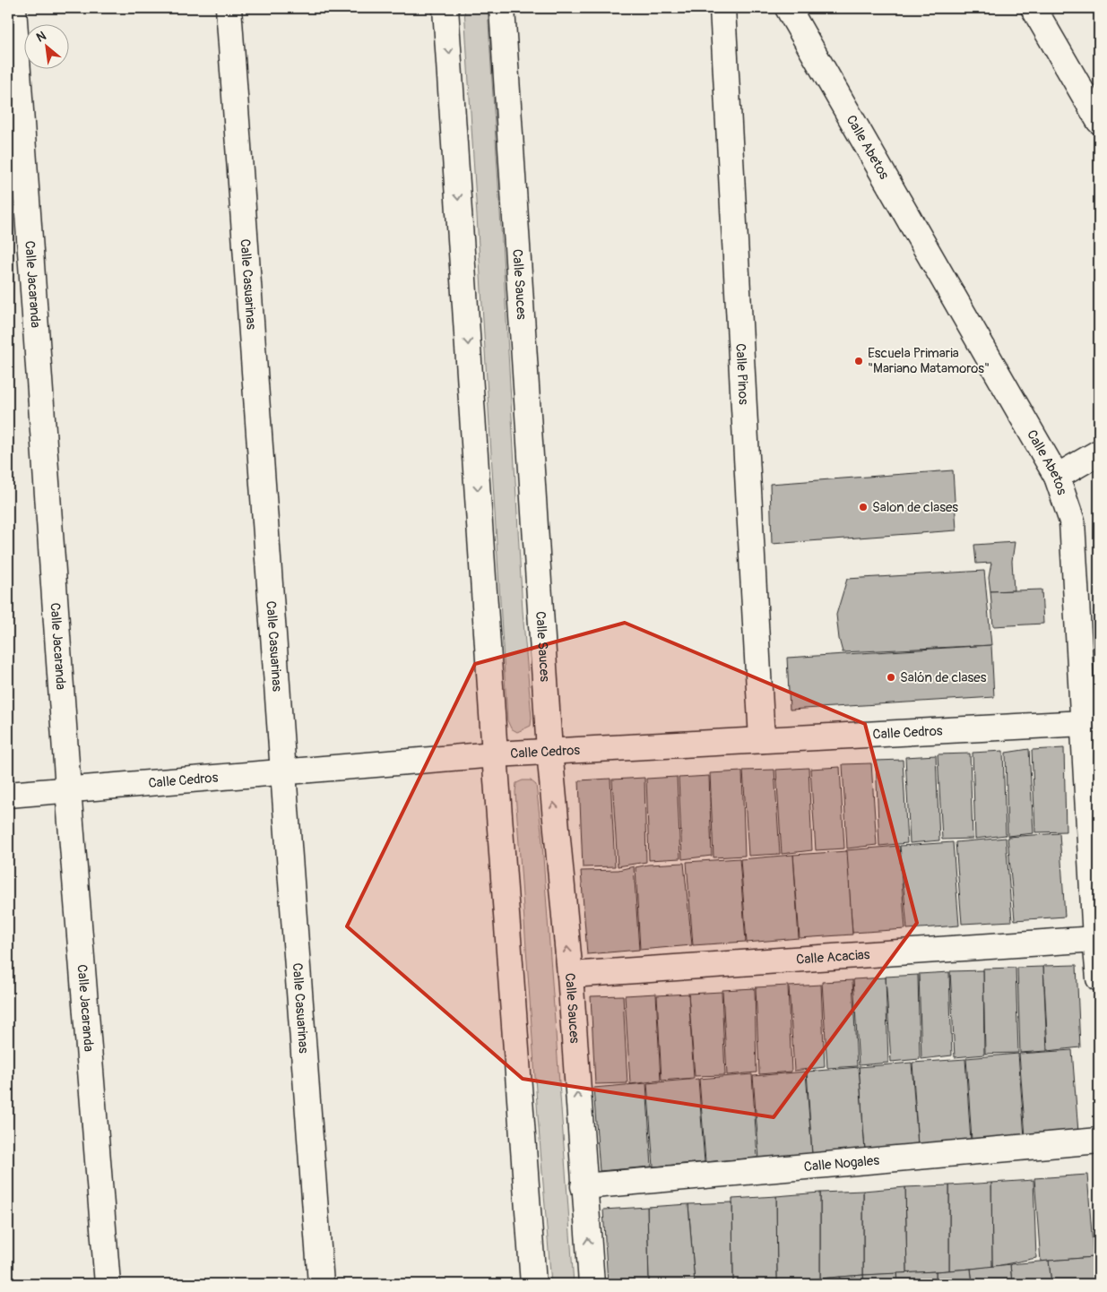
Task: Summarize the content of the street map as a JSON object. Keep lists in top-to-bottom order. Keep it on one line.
{"streets":{"street":["Calle Abetos","Calle Jacaranda","Calle Casuarinas","Calle Sauces","Calle Pinos","Calle Cedros","Calle Acacias","Calle Nogales"]},"crossings":[["Calle Abetos","Calle Cedros"],["Calle Abetos","Calle Acacias"],["Calle Jacaranda","Calle Cedros"],["Calle Casuarinas","Calle Cedros"],["Calle Sauces","Calle Cedros"],["Calle Sauces","Calle Acacias"],["Calle Sauces","Calle Nogales"],["Calle Pinos","Calle Cedros"]],"places":["Escuela Primaria \"Mariano Matamoros\"","Salon de clases","Salón de clases"],"north":"top left"}
